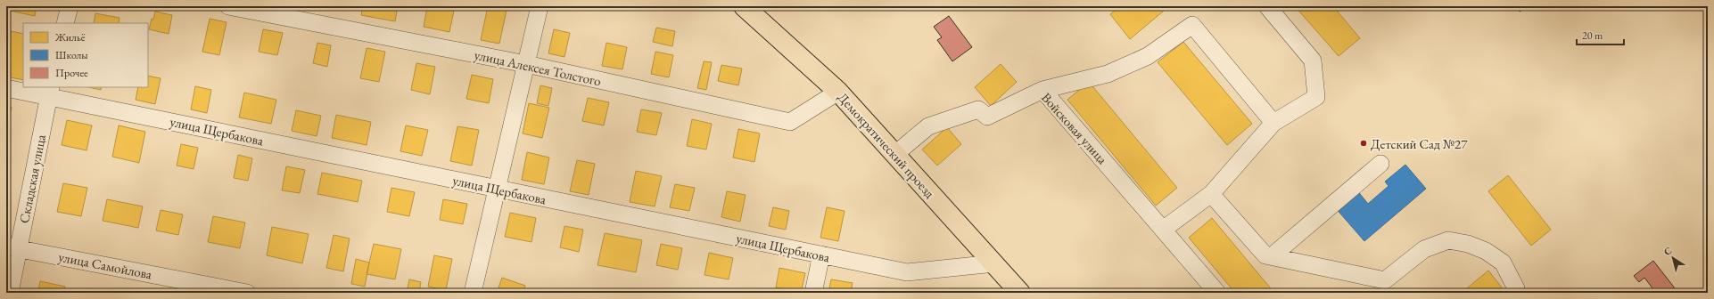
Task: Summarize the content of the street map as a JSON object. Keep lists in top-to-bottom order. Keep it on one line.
{"streets":{"main road":["Демократический проезд"],"street":["улица Алексея Толстого","Войсковая улица","улица Щербакова","Складская улица","улица Самойлова"]},"crossings":[["улица Алексея Толстого","Демократический проезд"],["Войсковая улица","Демократический проезд"],["улица Щербакова","Демократический проезд"],["улица Щербакова","Складская улица"],["Складская улица","улица Самойлова"]],"places":["Детский Сад №27"],"legend":["Жильё","Школы","Прочее"],"scale_bar":"20 m","north":"top left"}
